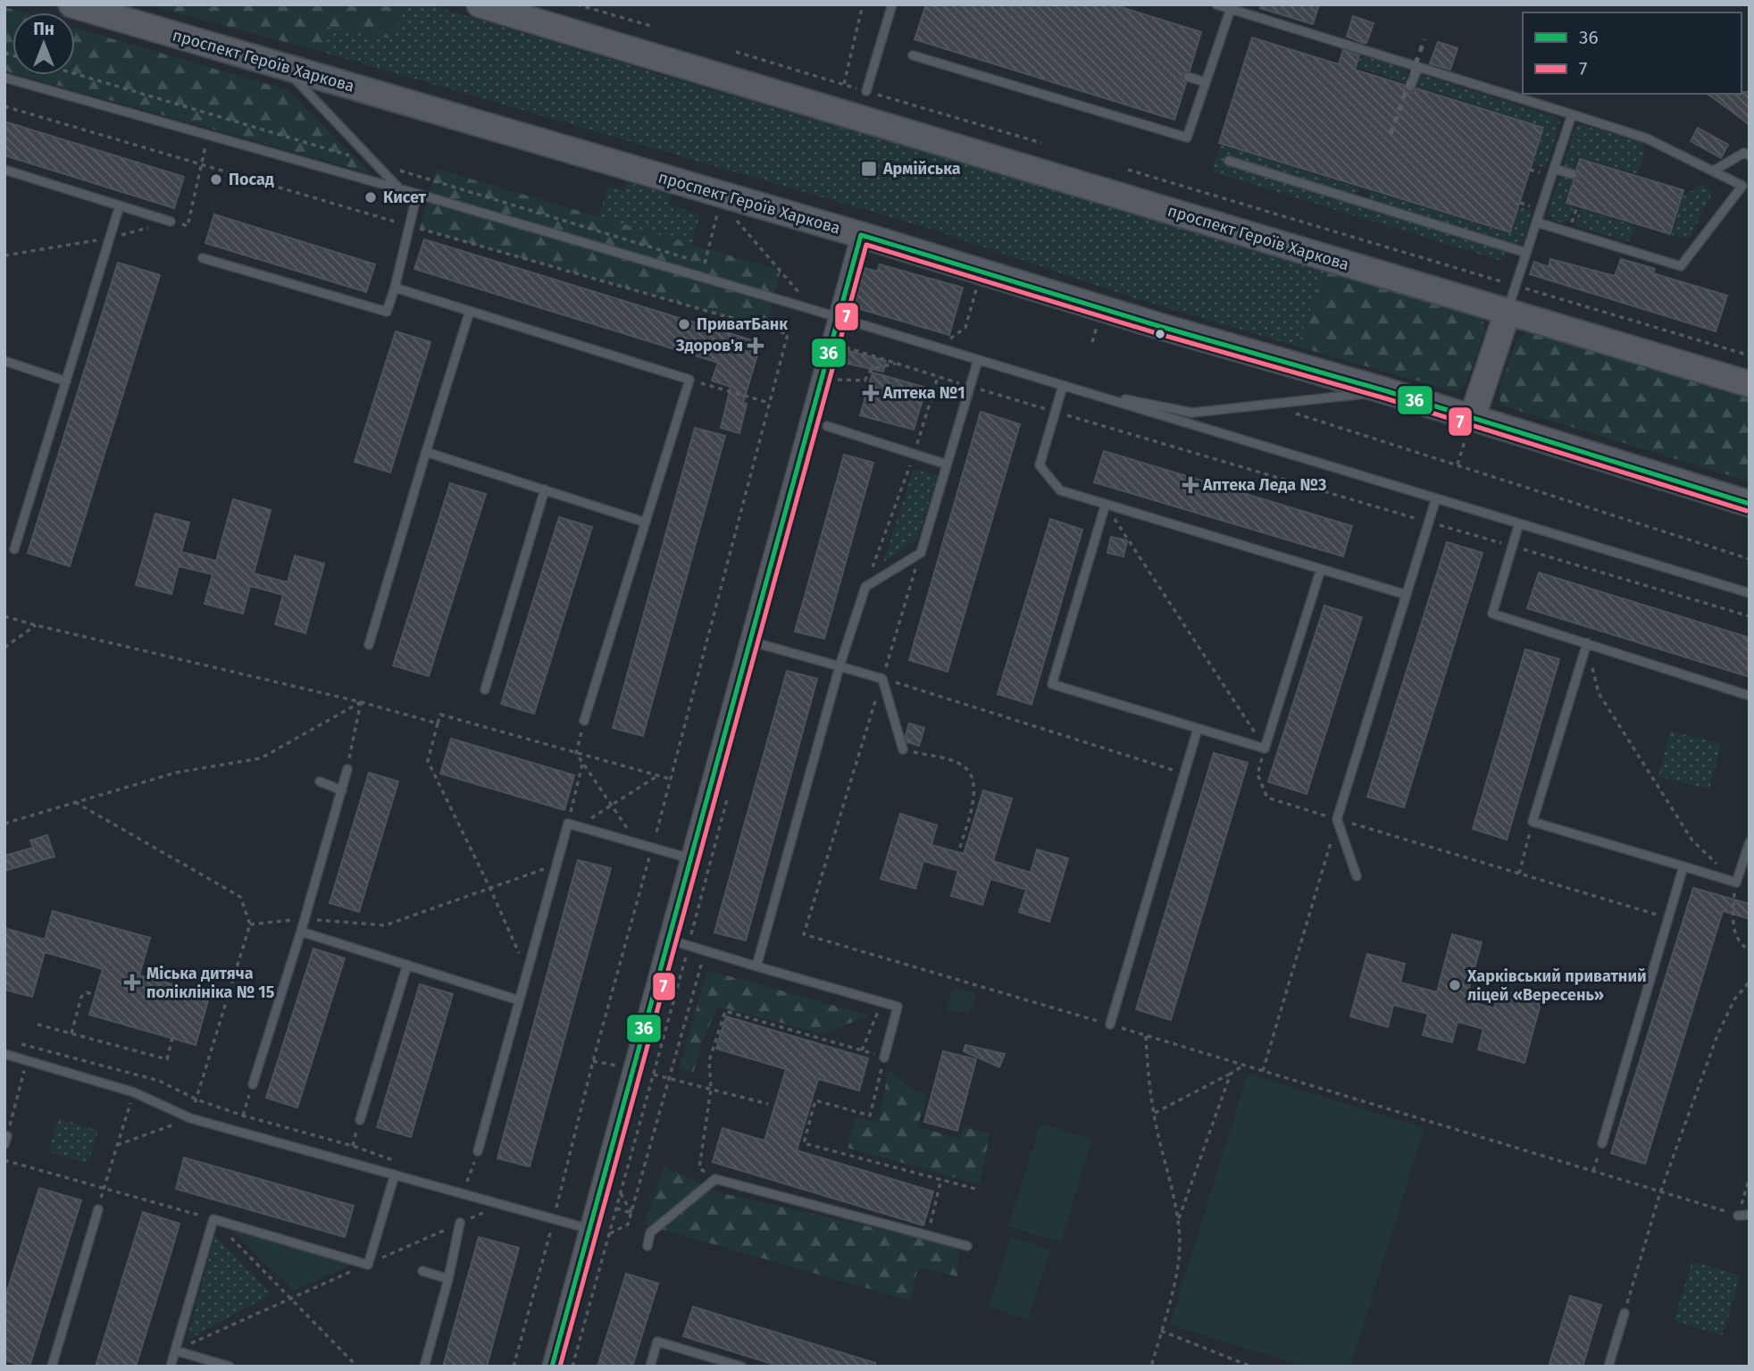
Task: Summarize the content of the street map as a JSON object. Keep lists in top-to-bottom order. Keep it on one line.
{"streets":{"main road":["проспект Героїв Харкова"]},"places":{"transit":["Армійська"],"other":["Посад","Кисет","ПриватБанк","Харківський приватний ліцей «Вересень»"],"health":["Здоров'я","Аптека №1","Аптека Леда №3","Міська дитяча поліклініка № 15"]},"lines":["transit line 36","transit line 7"],"legend":["36","7"],"north":"top"}
